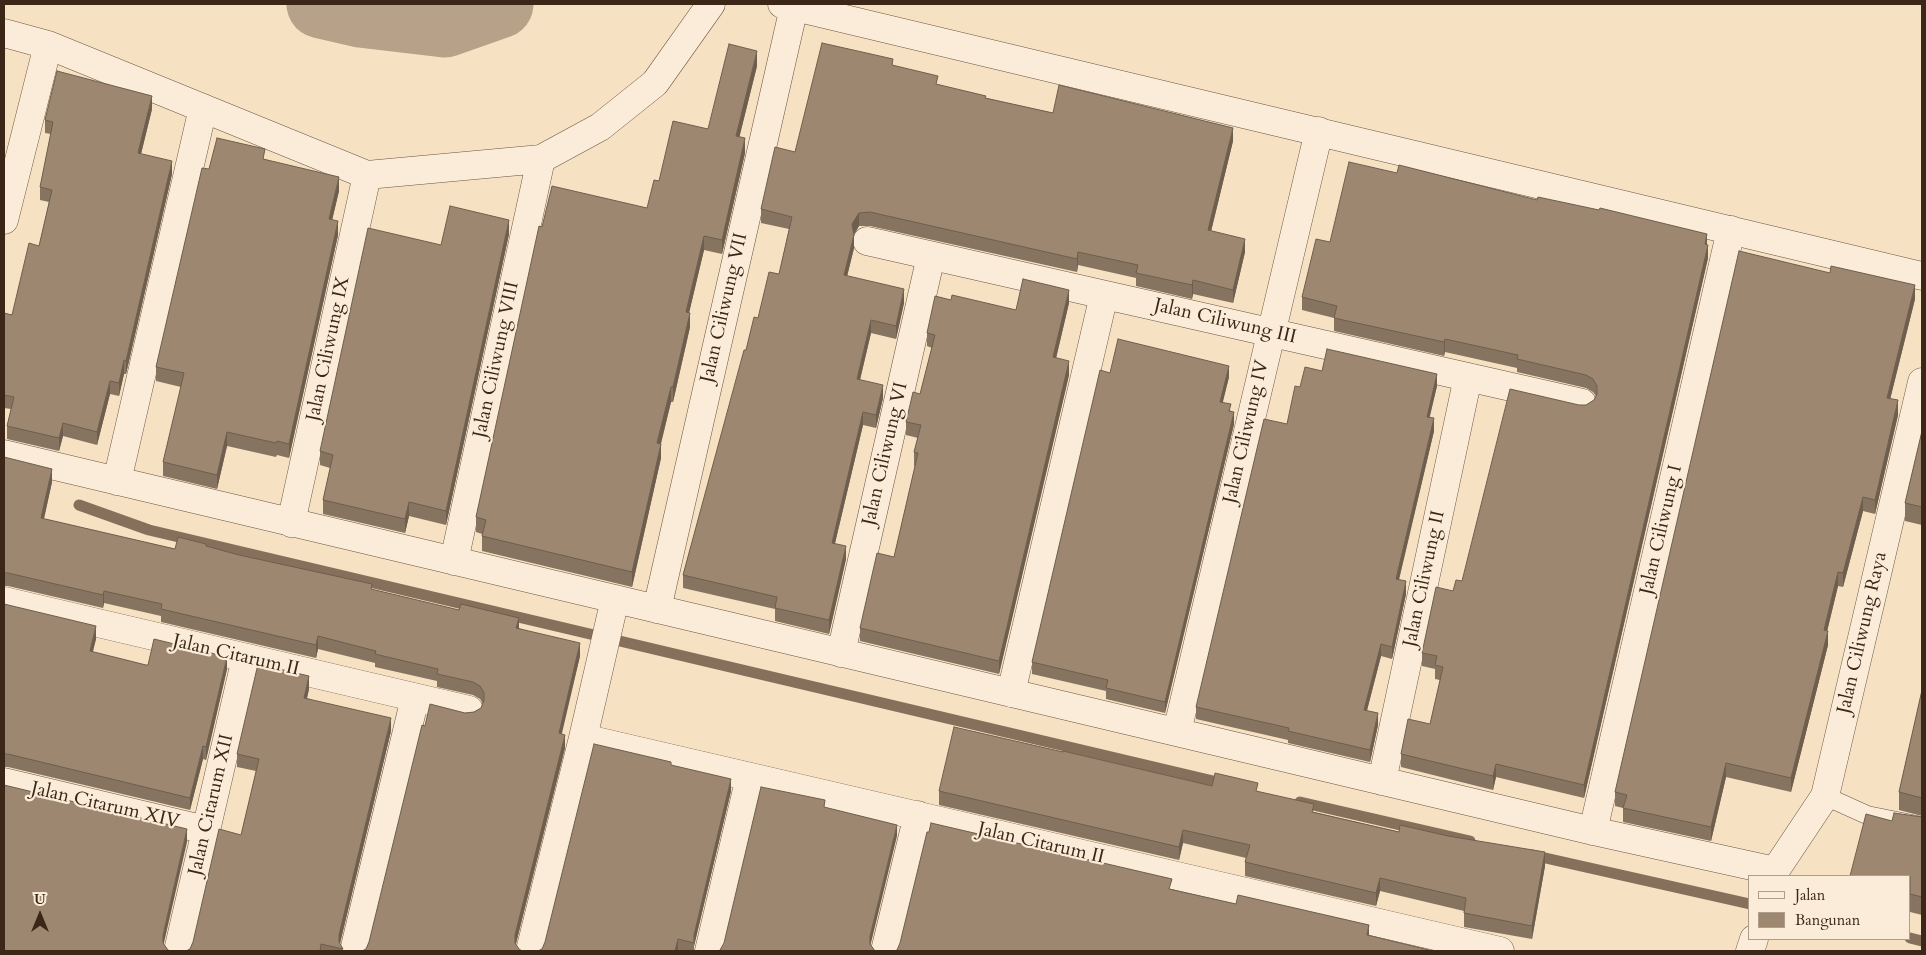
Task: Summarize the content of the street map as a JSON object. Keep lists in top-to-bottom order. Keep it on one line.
{"streets":{"street":["Jalan Ciliwung VII","Jalan Ciliwung III","Jalan Ciliwung IX","Jalan Ciliwung VIII","Jalan Ciliwung IV","Jalan Ciliwung VI","Jalan Ciliwung I","Jalan Ciliwung II","Jalan Ciliwung Raya","Jalan Citarum II","Jalan Citarum XII","Jalan Citarum XIV"]},"crossings":[["Jalan Ciliwung III","Jalan Ciliwung IV"],["Jalan Ciliwung III","Jalan Ciliwung VI"],["Jalan Ciliwung III","Jalan Ciliwung II"],["Jalan Citarum II","Jalan Citarum XII"],["Jalan Citarum XII","Jalan Citarum XIV"]],"legend":["Jalan","Bangunan"],"north":"top"}
